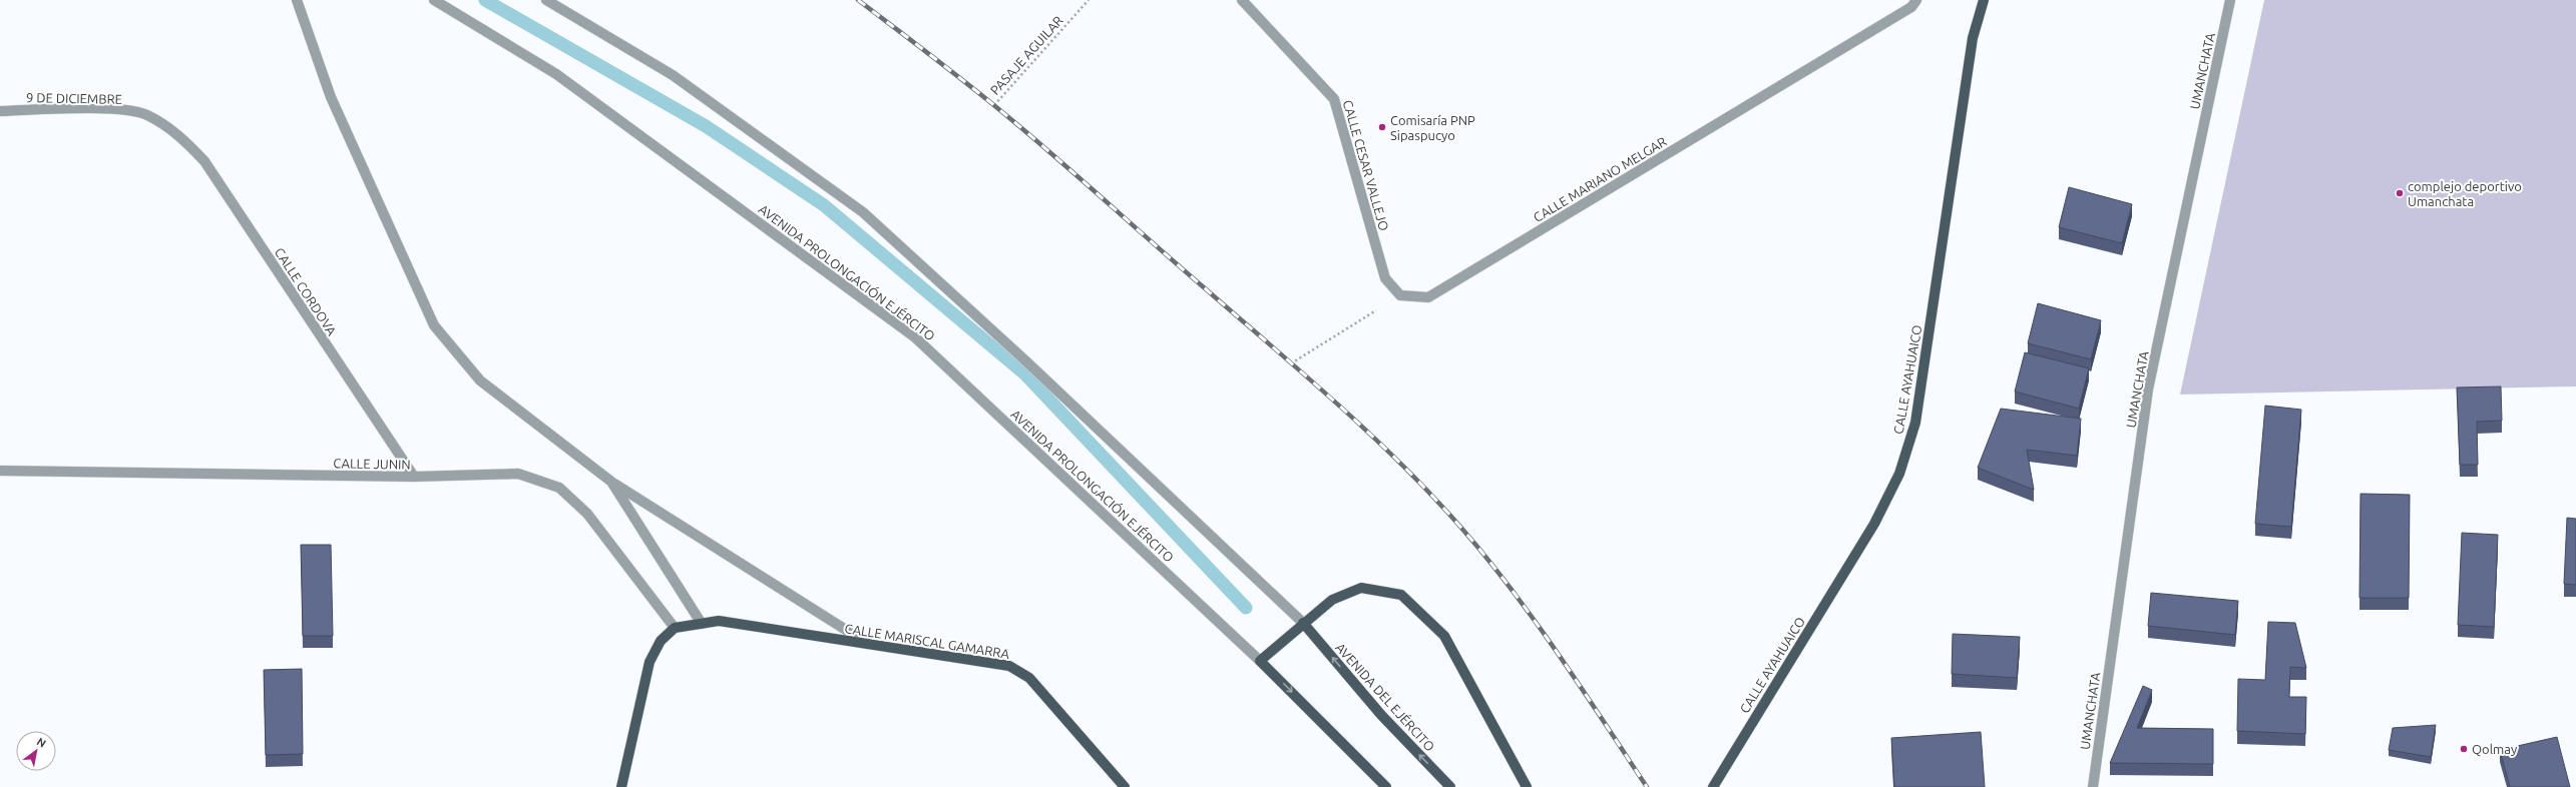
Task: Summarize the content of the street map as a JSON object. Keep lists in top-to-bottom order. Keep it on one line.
{"streets":{"main road":["CALLE AYAHUAICO","CALLE MARISCAL GAMARRA","AVENIDA DEL EJÉRCITO"],"street":["UMANCHATA","9 DE DICIEMBRE","CALLE CESAR VALLEJO","CALLE MARIANO MELGAR","AVENIDA PROLONGACIÓN EJÉRCITO","CALLE CORDOVA","CALLE JUNIN"],"path":["PASAJE AGUILAR"]},"crossings":[["9 DE DICIEMBRE","CALLE CORDOVA"],["CALLE CESAR VALLEJO","CALLE MARIANO MELGAR"],["CALLE CORDOVA","CALLE JUNIN"],["CALLE JUNIN","CALLE MARISCAL GAMARRA"]],"places":["Comisaría PNP Sipaspucyo","complejo deportivo Umanchata","Qolmay"],"north":"top right"}
